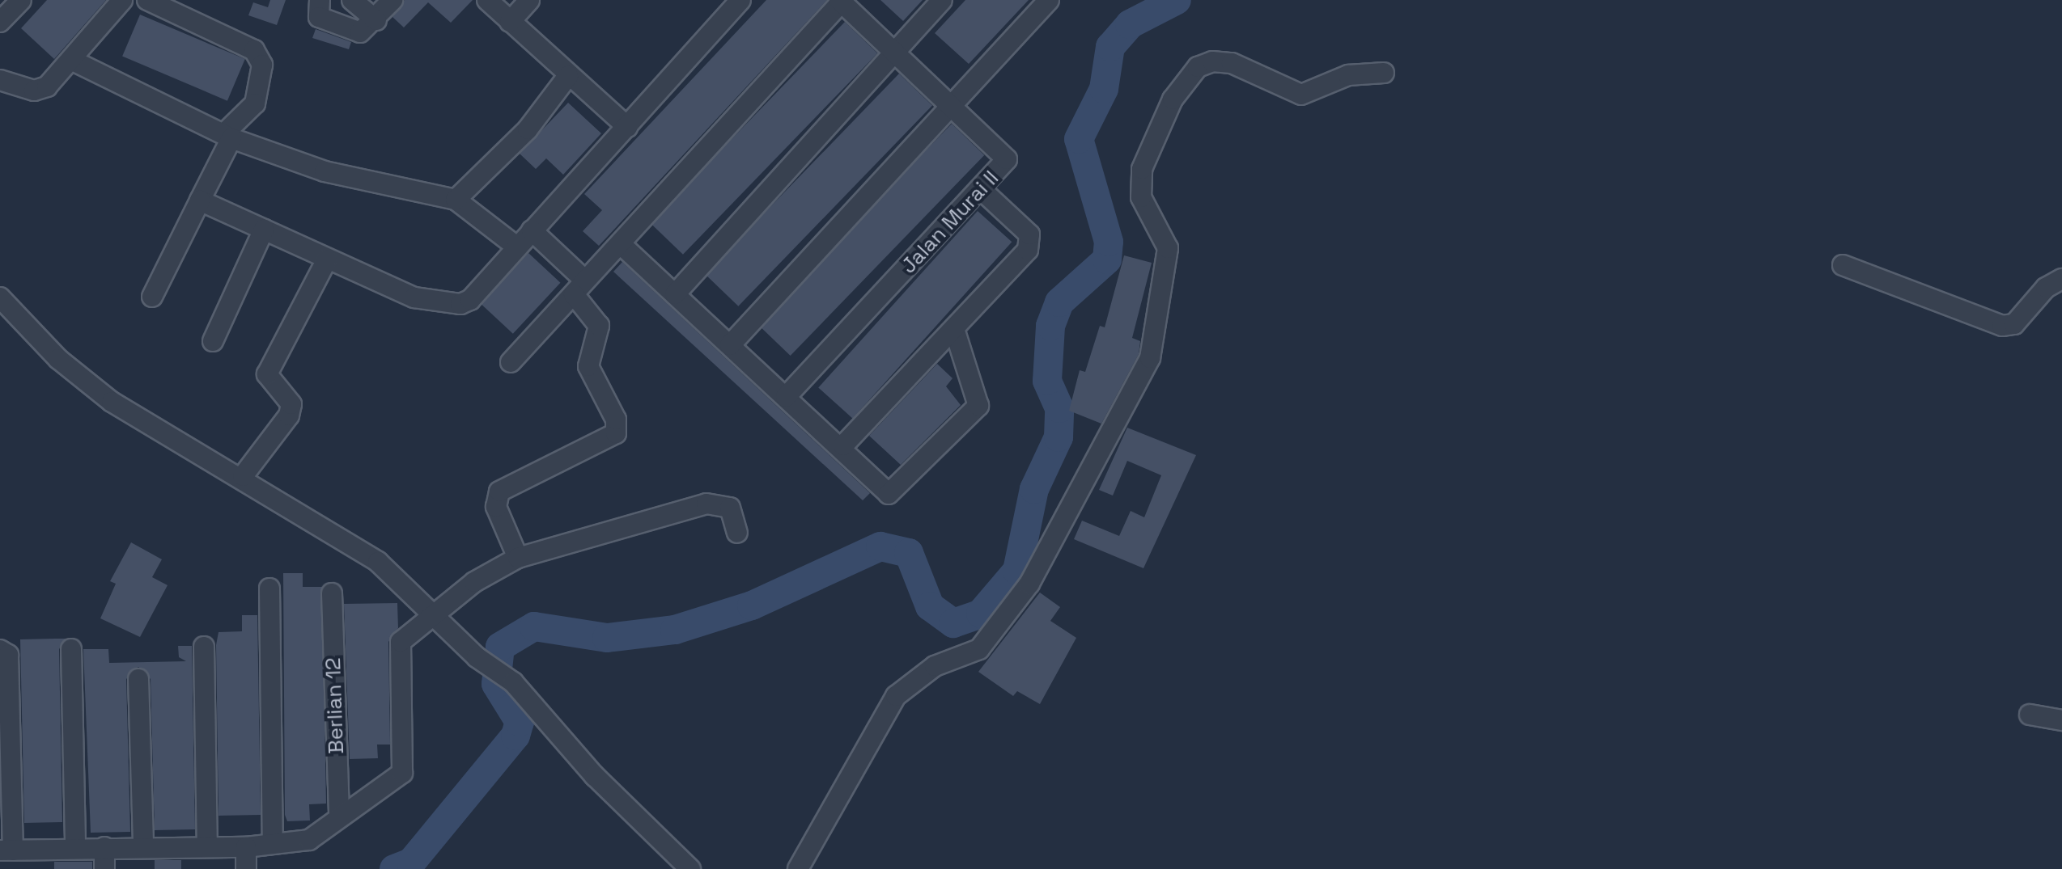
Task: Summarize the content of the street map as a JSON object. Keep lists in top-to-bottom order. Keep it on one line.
{"streets":{"street":["Jalan Murai II","Berlian 12"]}}
